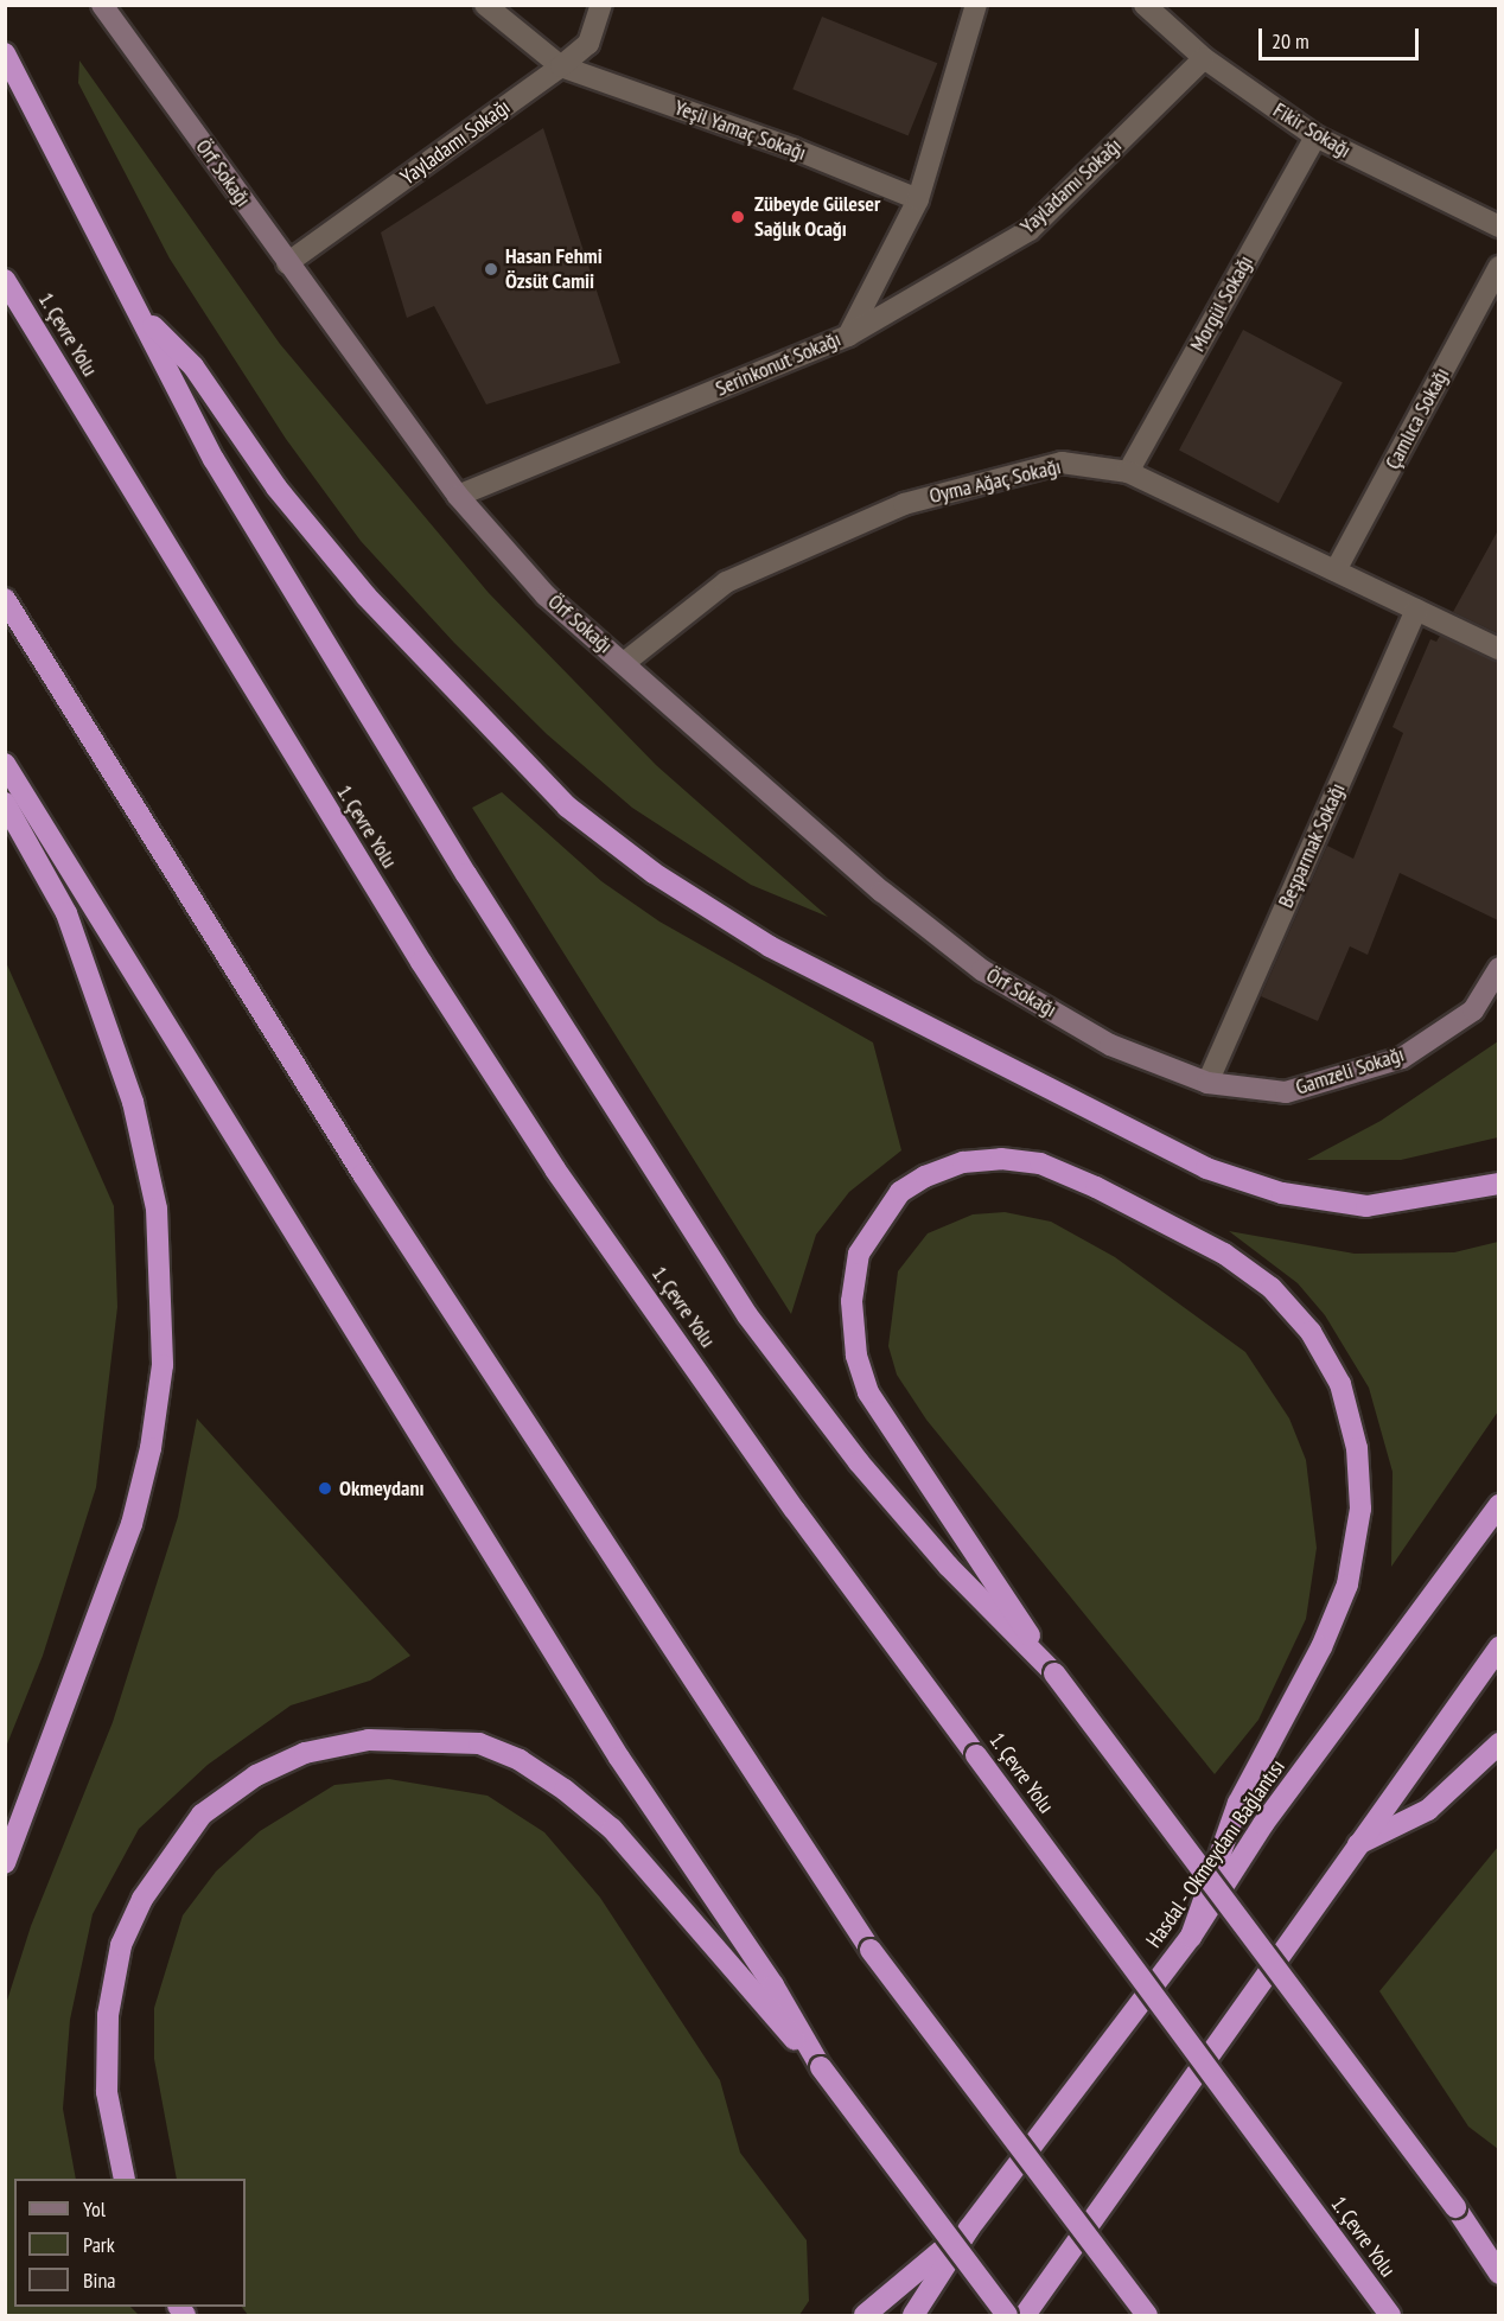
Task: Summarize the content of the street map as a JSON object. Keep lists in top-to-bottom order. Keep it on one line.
{"streets":{"highway":["1. Çevre Yolu","Hasdal - Okmeydanı Bağlantısı"],"street":["Yeşil Yamaç Sokağı","Fikir Sokağı","Yayladamı Sokağı","Örf Sokağı","Morgül Sokağı","Serinkonut Sokağı","Çamlıca Sokağı","Oyma Ağaç Sokağı","Beşparmak Sokağı","Gamzeli Sokağı"]},"crossings":[["Yeşil Yamaç Sokağı","Yayladamı Sokağı"],["Yeşil Yamaç Sokağı","Serinkonut Sokağı"],["Fikir Sokağı","Yayladamı Sokağı"],["Fikir Sokağı","Morgül Sokağı"],["Yayladamı Sokağı","Örf Sokağı"],["Yayladamı Sokağı","Serinkonut Sokağı"],["Örf Sokağı","Serinkonut Sokağı"],["Örf Sokağı","Oyma Ağaç Sokağı"],["Örf Sokağı","Beşparmak Sokağı"],["Örf Sokağı","Gamzeli Sokağı"],["Morgül Sokağı","Oyma Ağaç Sokağı"],["Çamlıca Sokağı","Oyma Ağaç Sokağı"],["Oyma Ağaç Sokağı","Beşparmak Sokağı"],["Beşparmak Sokağı","Gamzeli Sokağı"]],"places":["Zübeyde Güleser Sağlık Ocağı","Hasan Fehmi Özsüt Camii","Okmeydanı"],"legend":["Yol","Park","Bina"],"scale_bar":"20 m"}
